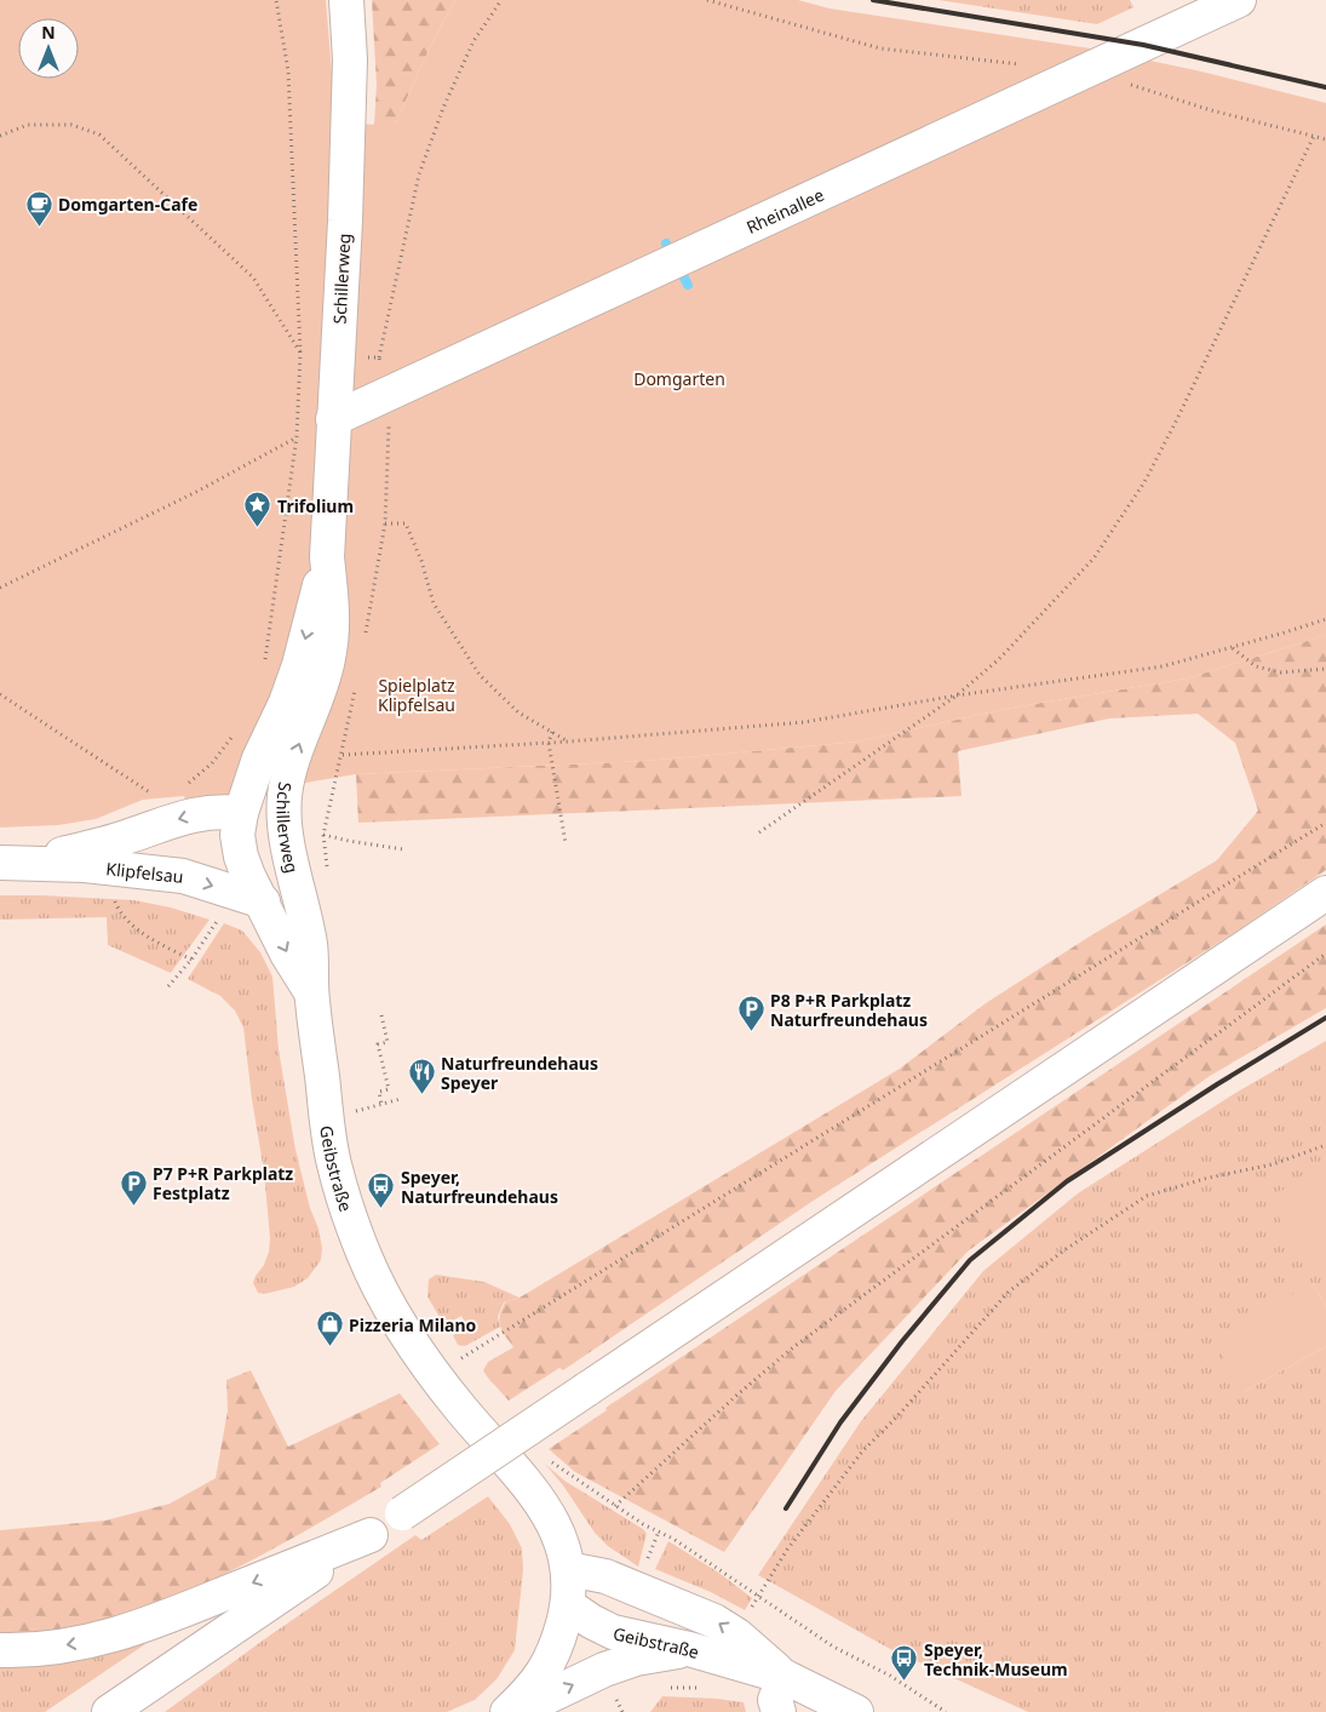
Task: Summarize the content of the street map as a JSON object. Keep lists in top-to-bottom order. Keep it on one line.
{"streets":{"street":["Rheinallee","Schillerweg","Klipfelsau","Geibstraße"]},"crossings":[["Rheinallee","Schillerweg"],["Schillerweg","Klipfelsau"],["Schillerweg","Geibstraße"],["Klipfelsau","Geibstraße"]],"parks":["Domgarten","Spielplatz Klipfelsau"],"places":{"cafe":["Domgarten-Cafe"],"place":["Trifolium"],"parking":["P8 P+R Parkplatz Naturfreundehaus","P7 P+R Parkplatz Festplatz"],"restaurant":["Naturfreundehaus Speyer"],"bus stop":["Speyer, Naturfreundehaus","Speyer, Technik-Museum"],"shop":["Pizzeria Milano"]},"north":"top"}
